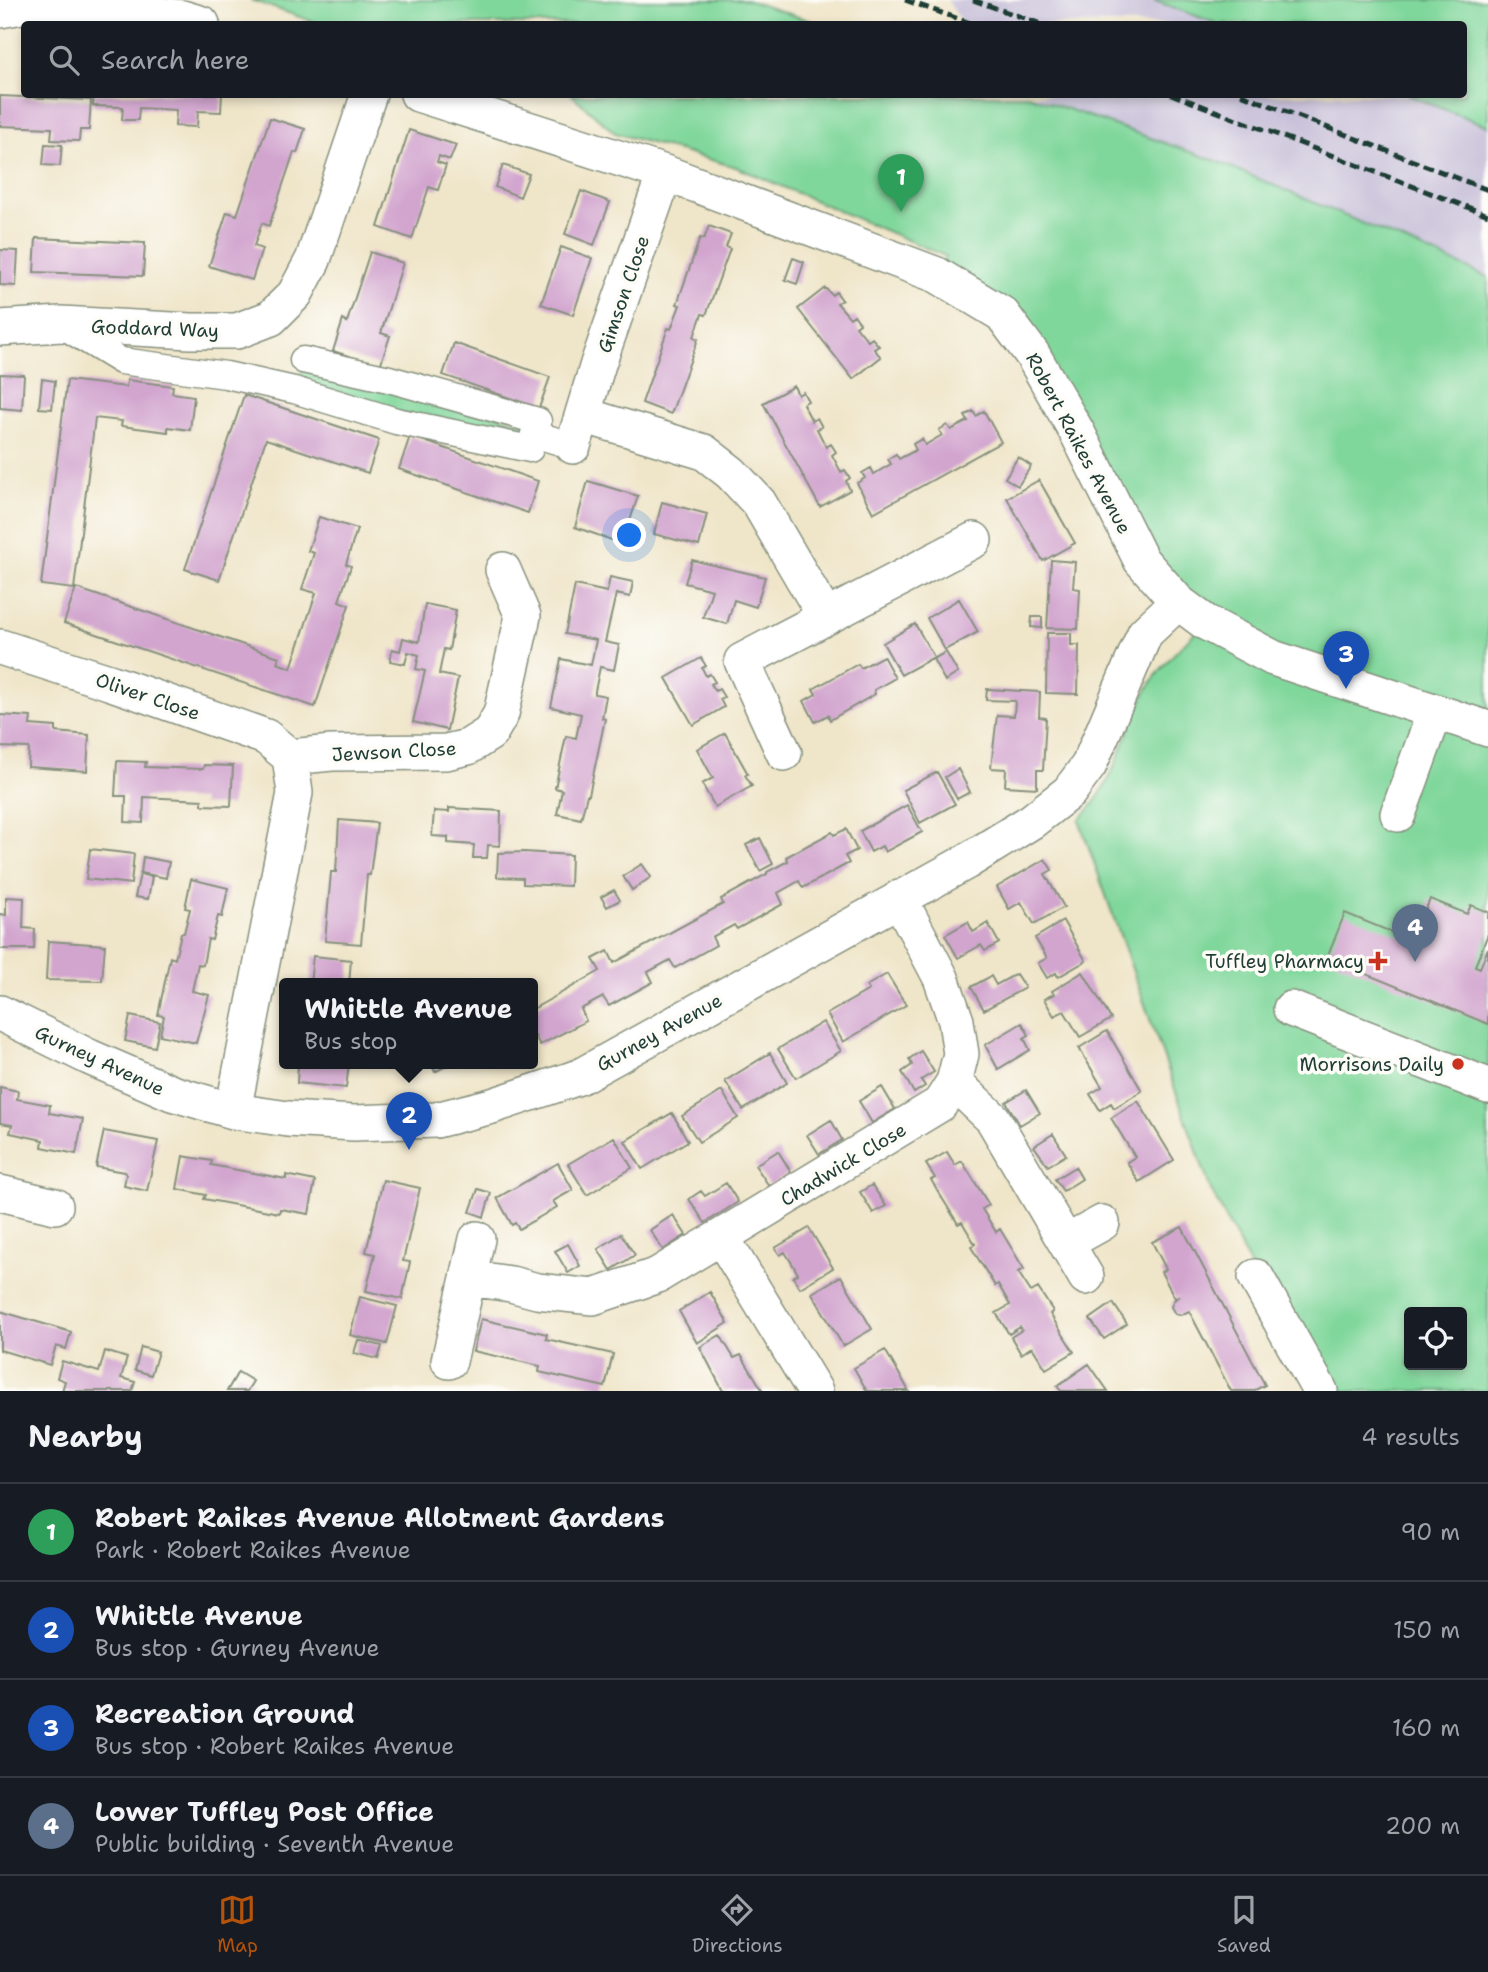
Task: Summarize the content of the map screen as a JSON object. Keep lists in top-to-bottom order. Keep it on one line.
{"streets":{"street":["Gimson Close","Goddard Way","Robert Raikes Avenue","Oliver Close","Jewson Close","Gurney Avenue","Chadwick Close"]},"crossings":[["Gimson Close","Robert Raikes Avenue"],["Robert Raikes Avenue","Gurney Avenue"],["Oliver Close","Jewson Close"],["Gurney Avenue","Chadwick Close"]],"places":{"health":["Tuffley Pharmacy"],"other":["Morrisons Daily"]},"page":{"search":"Search here","pins":["1","3","4","2"],"popup":["Whittle Avenue","Bus stop"],"heading":["Nearby","4 results"],"list":[{"mark":"1","name":"Robert Raikes Avenue Allotment Gardens","note":"Park · Robert Raikes Avenue","value":"90 m"},{"mark":"2","name":"Whittle Avenue","note":"Bus stop · Gurney Avenue","value":"150 m"},{"mark":"3","name":"Recreation Ground","note":"Bus stop · Robert Raikes Avenue","value":"160 m"},{"mark":"4","name":"Lower Tuffley Post Office","note":"Public building · Seventh Avenue","value":"200 m"}],"nav":["Map","Directions","Saved"]}}
